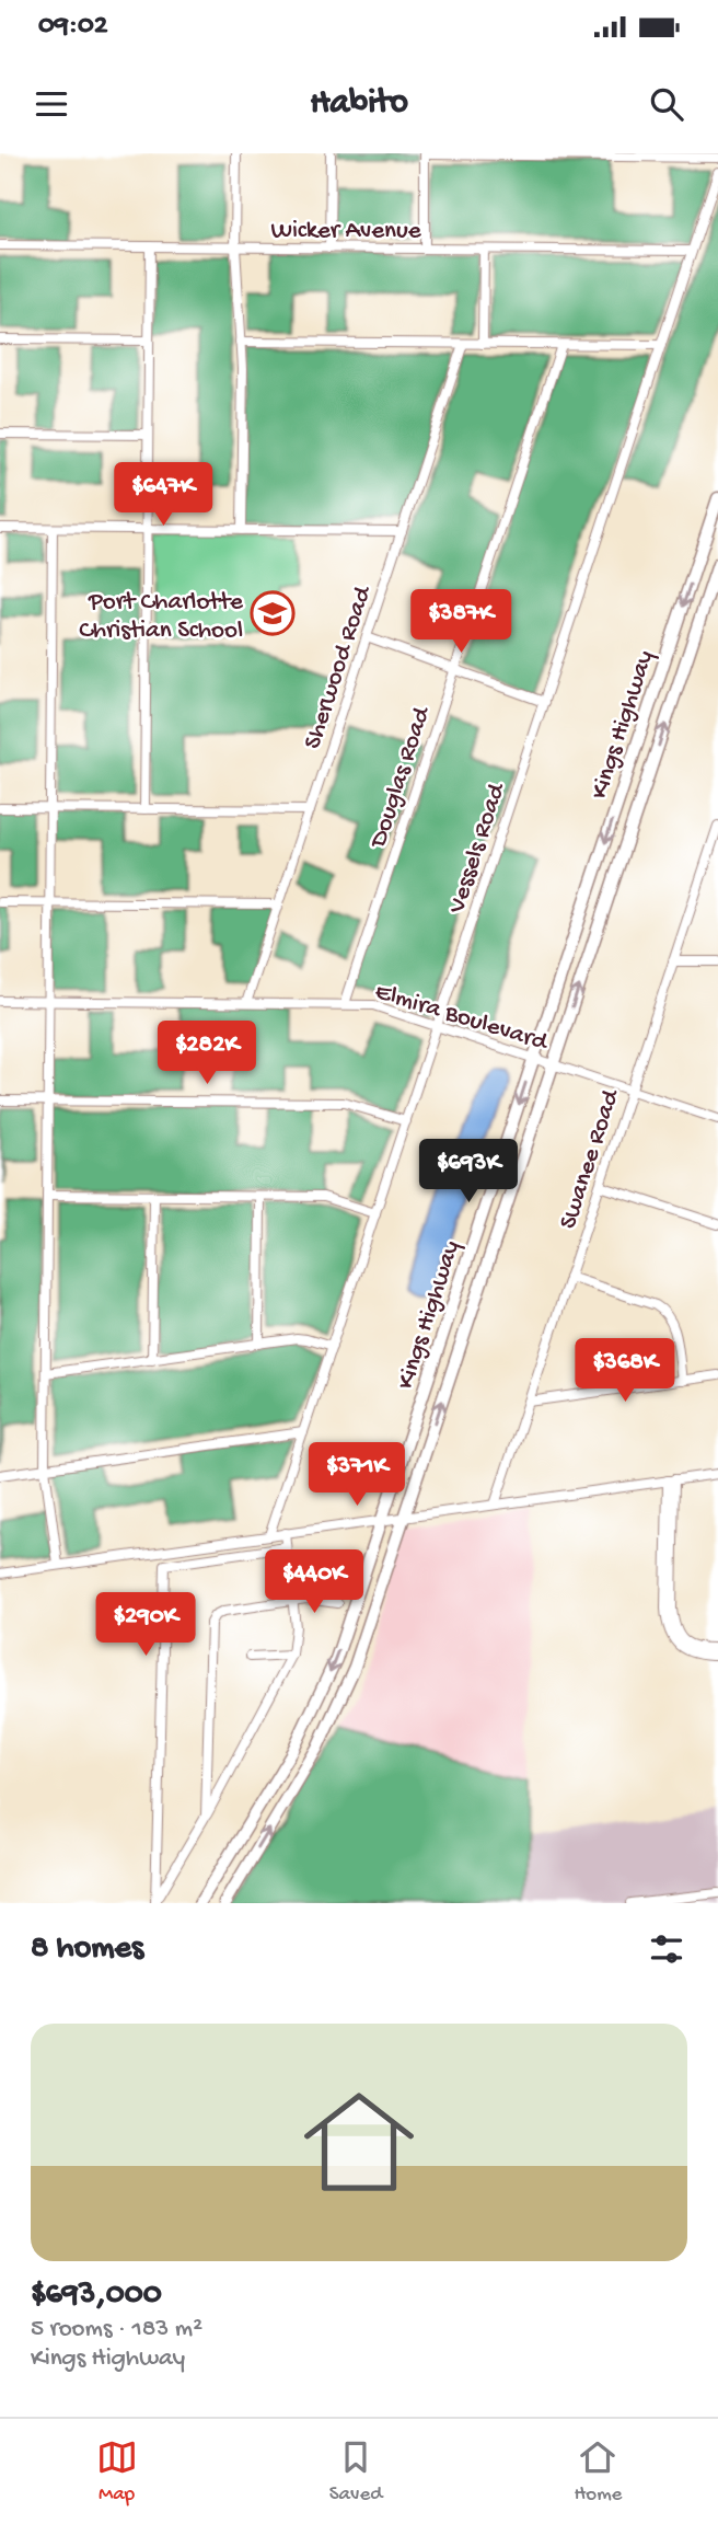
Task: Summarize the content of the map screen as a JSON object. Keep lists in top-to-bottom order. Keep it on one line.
{"streets":{"main road":["Kings Highway"],"street":["Wicker Avenue","Sherwood Road","Douglas Road","Vessels Road","Elmira Boulevard","Swanee Road"]},"crossings":[["Wicker Avenue","Vessels Road"],["Sherwood Road","Elmira Boulevard"],["Kings Highway","Elmira Boulevard"],["Douglas Road","Elmira Boulevard"],["Vessels Road","Elmira Boulevard"],["Elmira Boulevard","Swanee Road"]],"places":{"school or university":["Port Charlotte Christian School"]},"page":{"status":"09:02","header":"Habito","price":["$647K","$387K","$282K","$693K","$368K","$371K","$440K","$290K"],"heading":"8 homes","list":[{"name":"$693,000","note":"5 rooms · 183 m² · Kings Highway"}],"tabs":["Map","Saved","Home"]}}
